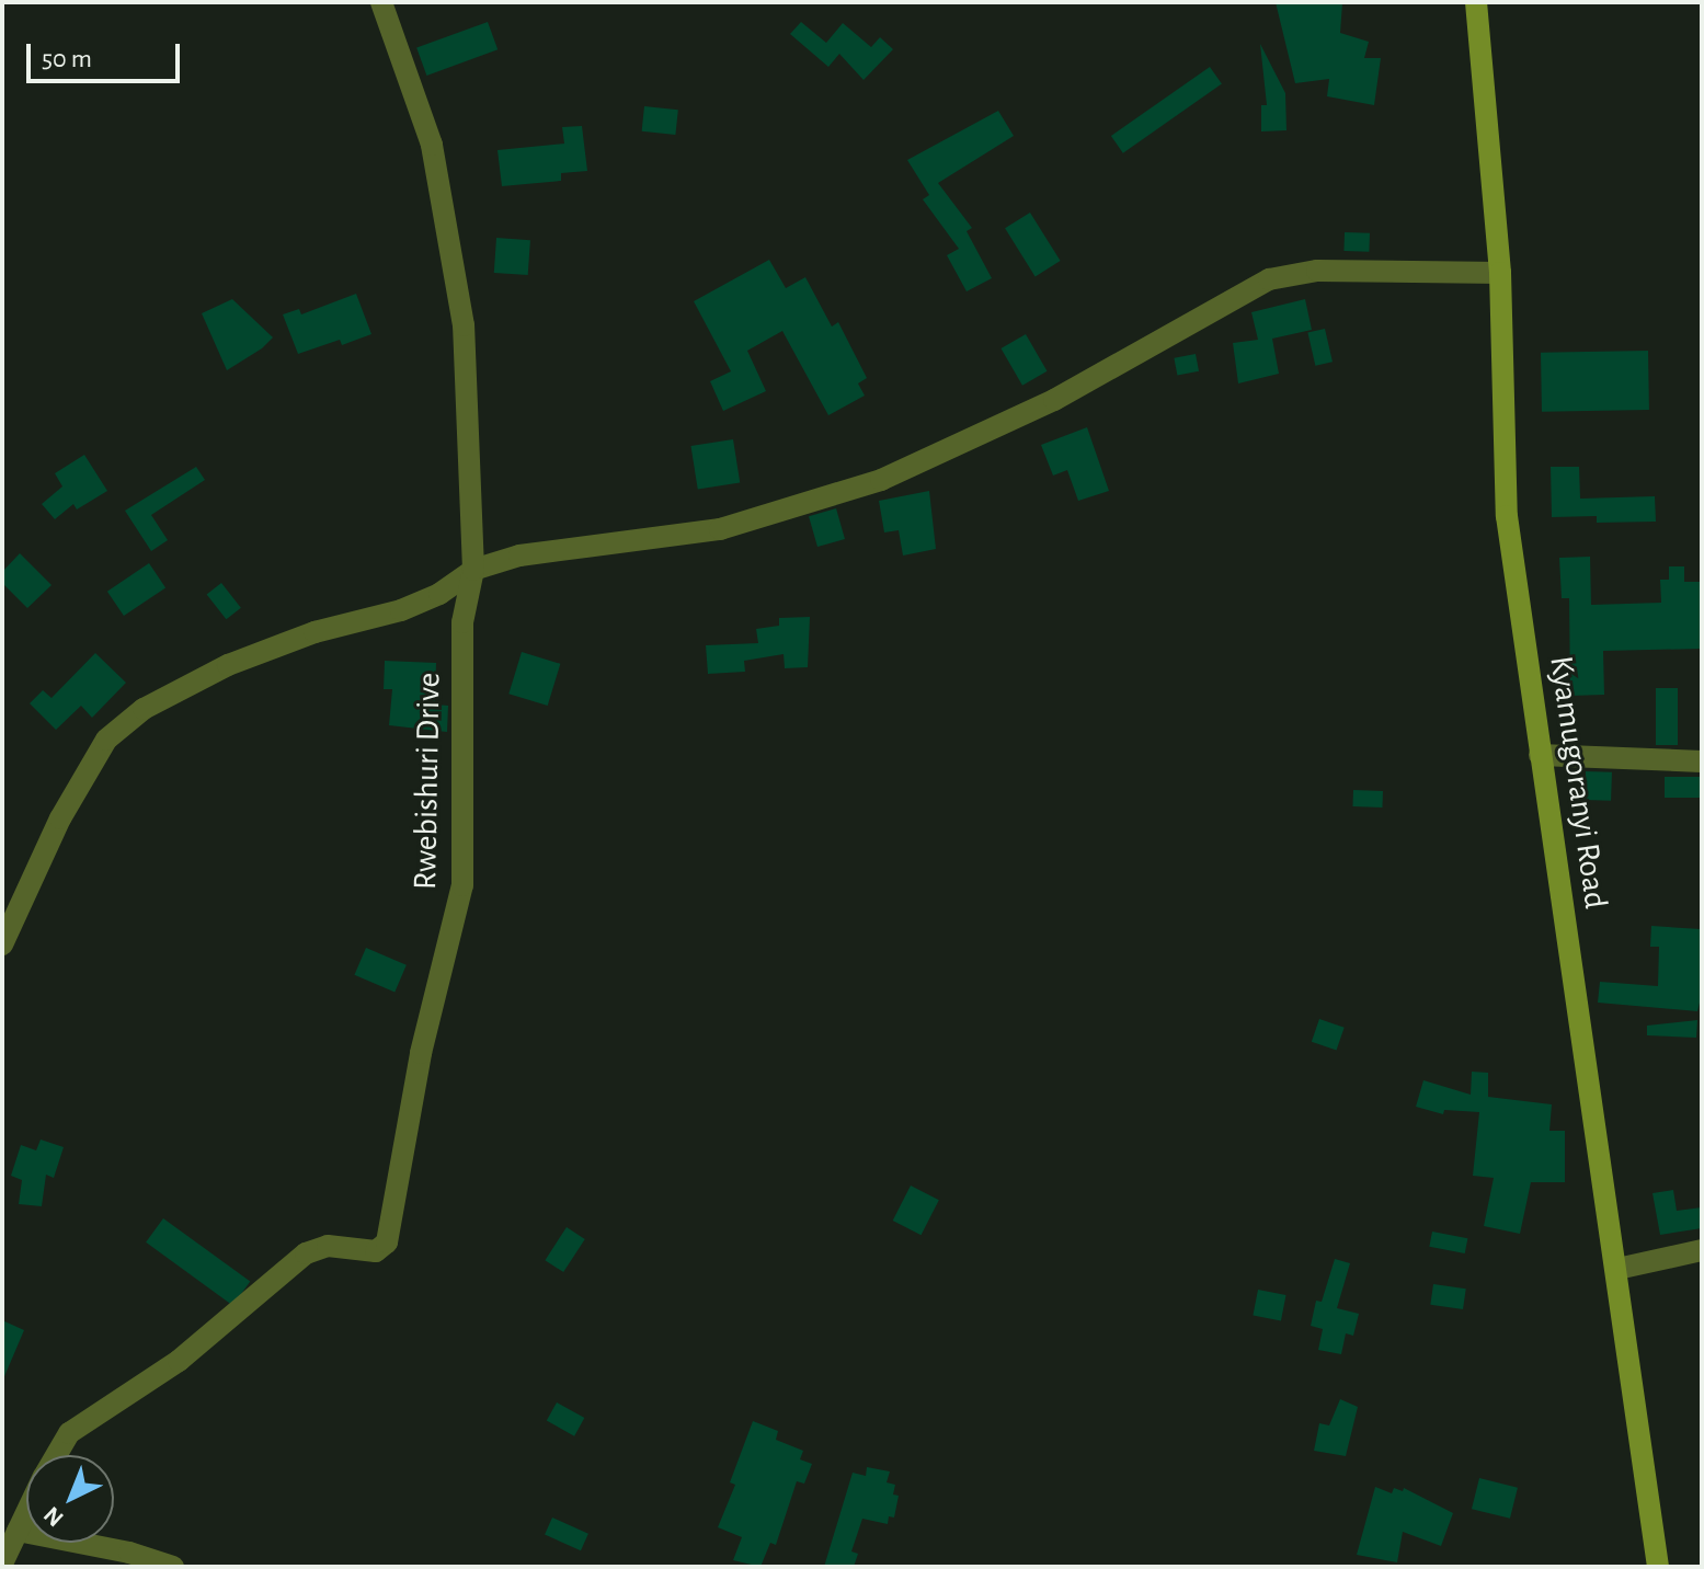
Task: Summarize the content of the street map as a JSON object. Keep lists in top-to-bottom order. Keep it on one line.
{"streets":{"street":["Rwebishuri Drive","Kyamugoranyi Road"]},"scale_bar":"50 m","north":"bottom left"}
